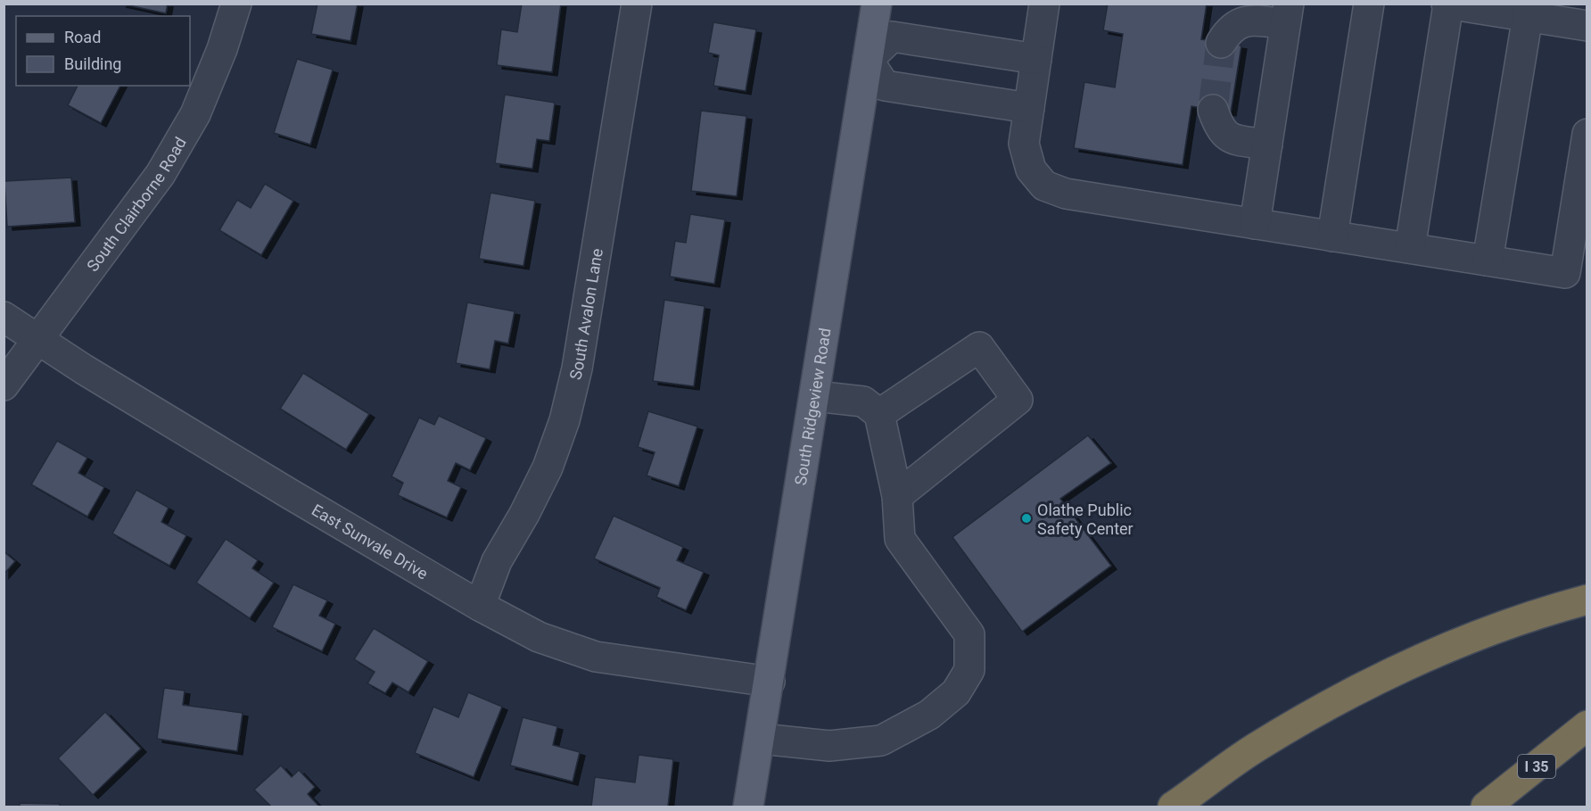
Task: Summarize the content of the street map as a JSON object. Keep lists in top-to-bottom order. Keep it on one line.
{"streets":{"highway":["I 35"],"main road":["South Ridgeview Road"],"street":["South Clairborne Road","South Avalon Lane","East Sunvale Drive"]},"crossings":[["South Clairborne Road","East Sunvale Drive"],["South Avalon Lane","East Sunvale Drive"],["South Ridgeview Road","East Sunvale Drive"]],"places":["Olathe Public Safety Center"],"legend":["Road","Building"]}
